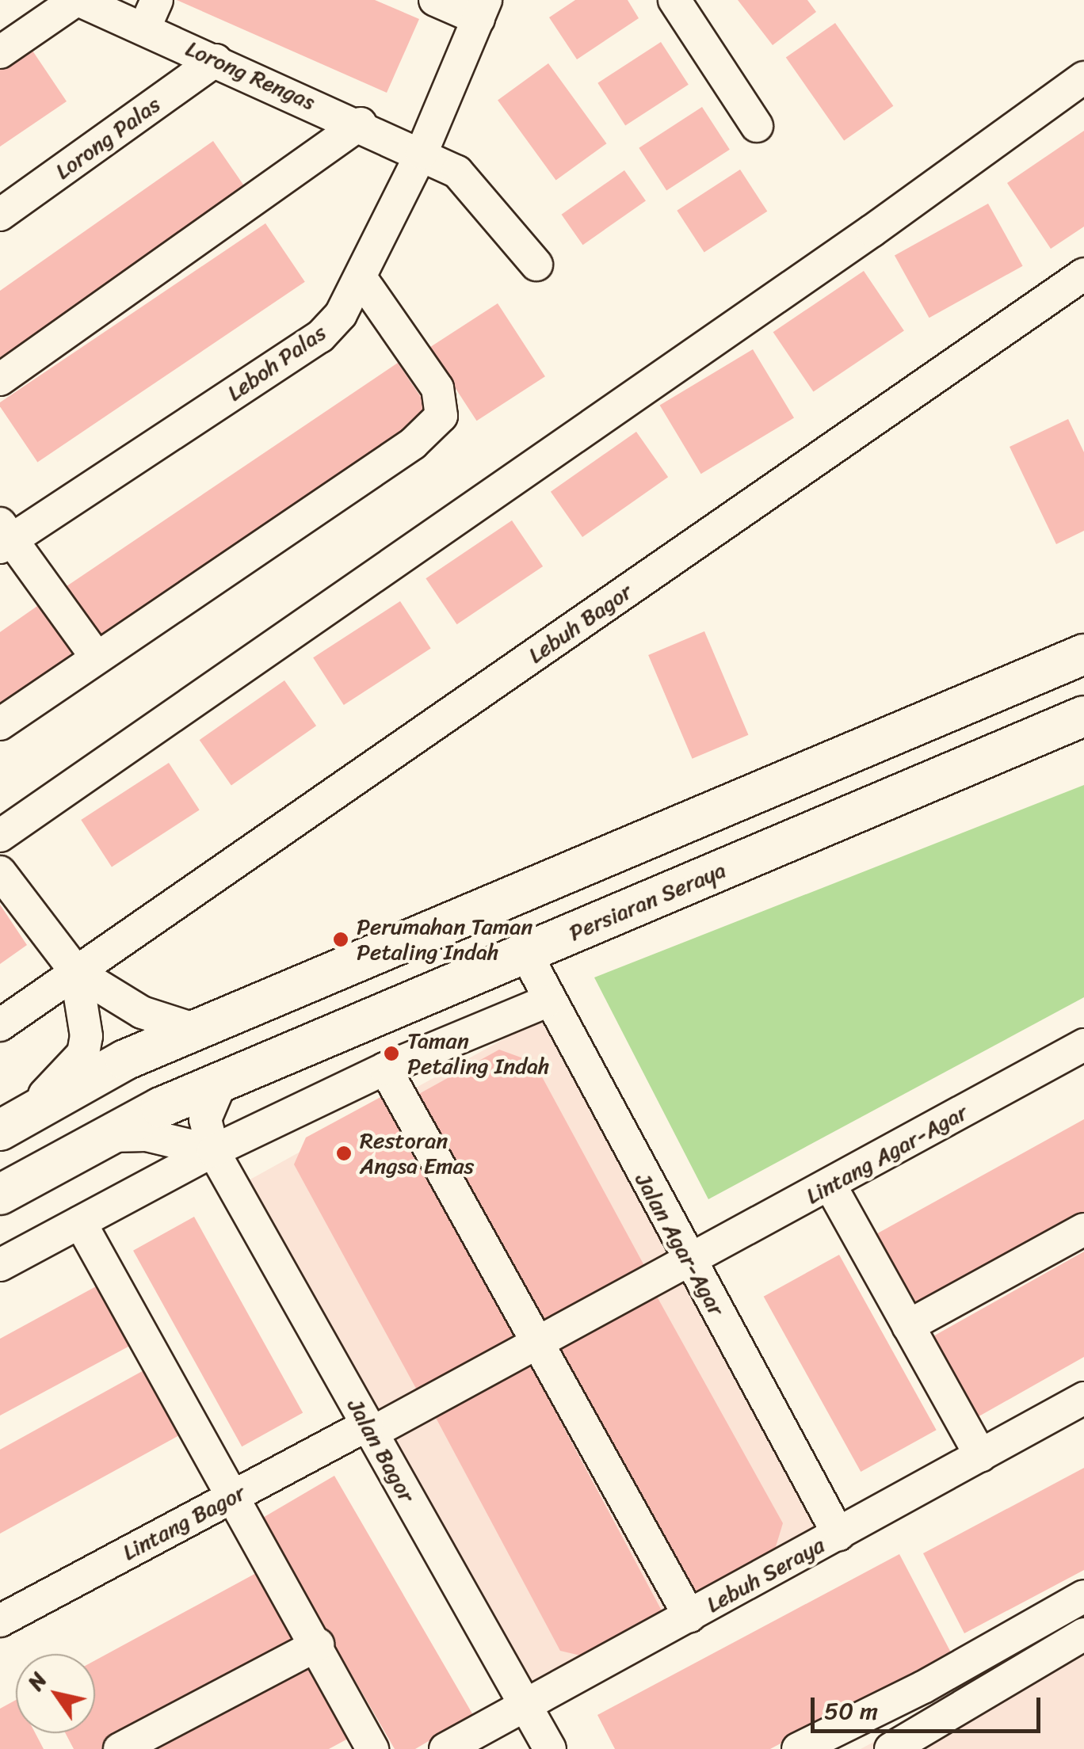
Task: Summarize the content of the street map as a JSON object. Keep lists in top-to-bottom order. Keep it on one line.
{"streets":{"main road":["Persiaran Seraya"],"street":["Lorong Rengas","Lorong Palas","Leboh Palas","Lebuh Bagor","Lintang Agar-Agar","Jalan Agar-Agar","Jalan Bagor","Lintang Bagor","Lebuh Seraya"]},"crossings":[["Lorong Rengas","Lorong Palas"],["Lorong Rengas","Leboh Palas"],["Persiaran Seraya","Jalan Agar-Agar"],["Persiaran Seraya","Jalan Bagor"],["Lintang Agar-Agar","Jalan Agar-Agar"],["Lintang Agar-Agar","Lintang Bagor"],["Jalan Agar-Agar","Lebuh Seraya"],["Jalan Bagor","Lintang Bagor"],["Jalan Bagor","Lebuh Seraya"]],"places":["Perumahan Taman Petaling Indah","Taman Petaling Indah","Restoran Angsa Emas"],"scale_bar":"50 m","north":"top left"}
